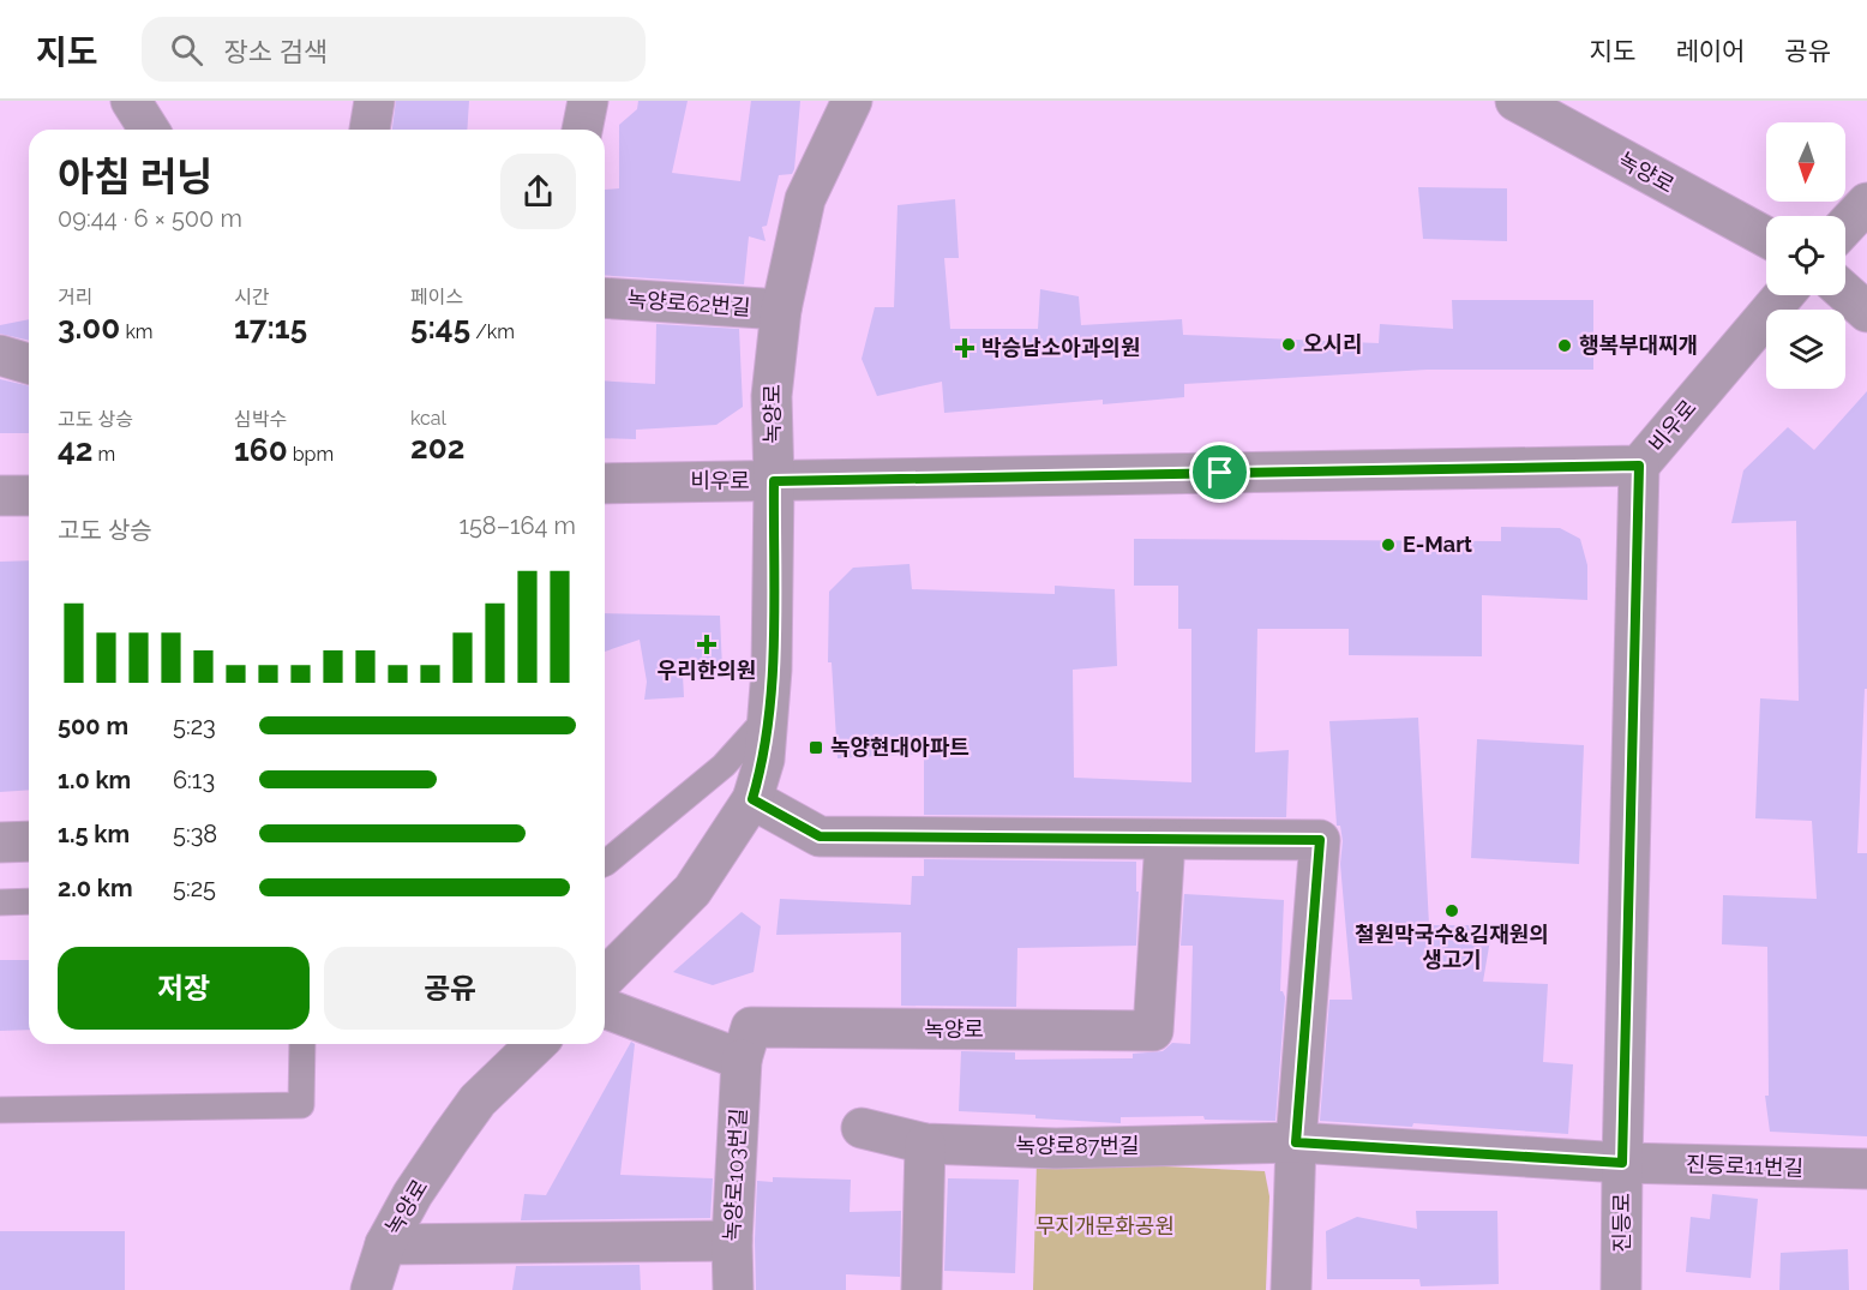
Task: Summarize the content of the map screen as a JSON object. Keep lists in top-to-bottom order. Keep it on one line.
{"streets":{"street":["녹양로","녹양로62번길","비우로","녹양로87번길","진등로11번길","녹양로103번길","진등로"]},"crossings":[["녹양로","녹양로62번길"],["녹양로","비우로"],["녹양로","녹양로103번길"],["비우로","진등로"],["녹양로87번길","진등로11번길"],["녹양로87번길","진등로"],["진등로11번길","진등로"]],"parks":["무지개문화공원"],"places":{"other":["오시리","행복부대찌개","E-Mart","철원막국수&김재원의 생고기"],"health":["박승남소아과의원","우리한의원"],"transit":["녹양현대아파트"]},"north":"bottom","page":{"header":"지도","search":"장소 검색","nav":["지도","레이어","공유"],"heading":["아침 러닝","09:44 · 6 × 500 m"],"stats":[["거리","3.00 km"],["시간","17:15"],["페이스","5:45 /km"],["고도 상승","42 m"],["심박수","160 bpm"],["kcal","202"]],"chart":["고도 상승","158–164 m"],"list":[{"name":"500 m","note":"5:23"},{"name":"1.0 km","note":"6:13"},{"name":"1.5 km","note":"5:38"},{"name":"2.0 km","note":"5:25"}],"buttons":["저장","공유"]}}
